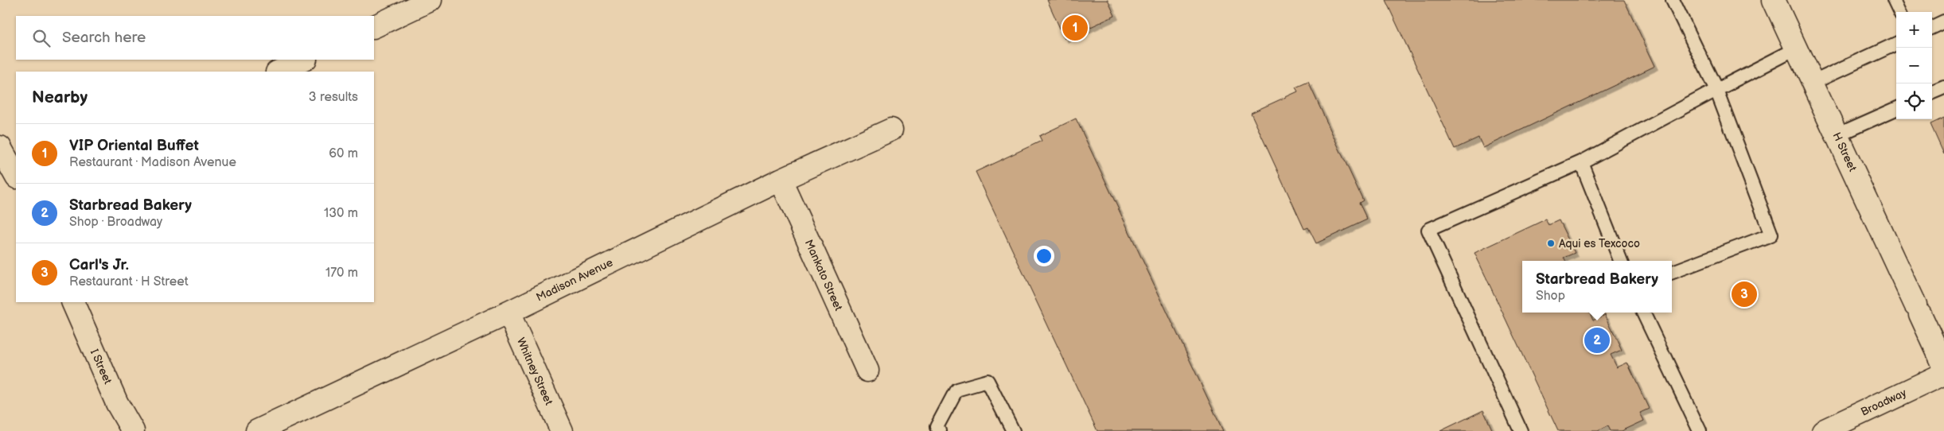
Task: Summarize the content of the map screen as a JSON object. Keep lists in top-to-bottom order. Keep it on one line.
{"streets":{"street":["H Street","Mankato Street","Madison Avenue","I Street","Whitney Street","Broadway"]},"crossings":[["Mankato Street","Madison Avenue"],["Madison Avenue","Whitney Street"]],"places":["Aqui es Texcoco"],"page":{"map_buttons":["+","−"],"pins":["1","3","2"],"search":"Search here","heading":["Nearby","3 results"],"list":[{"mark":"1","name":"VIP Oriental Buffet","note":"Restaurant · Madison Avenue","value":"60 m"},{"mark":"2","name":"Starbread Bakery","note":"Shop · Broadway","value":"130 m"},{"mark":"3","name":"Carl's Jr.","note":"Restaurant · H Street","value":"170 m"}],"popup":["Starbread Bakery","Shop"]}}
